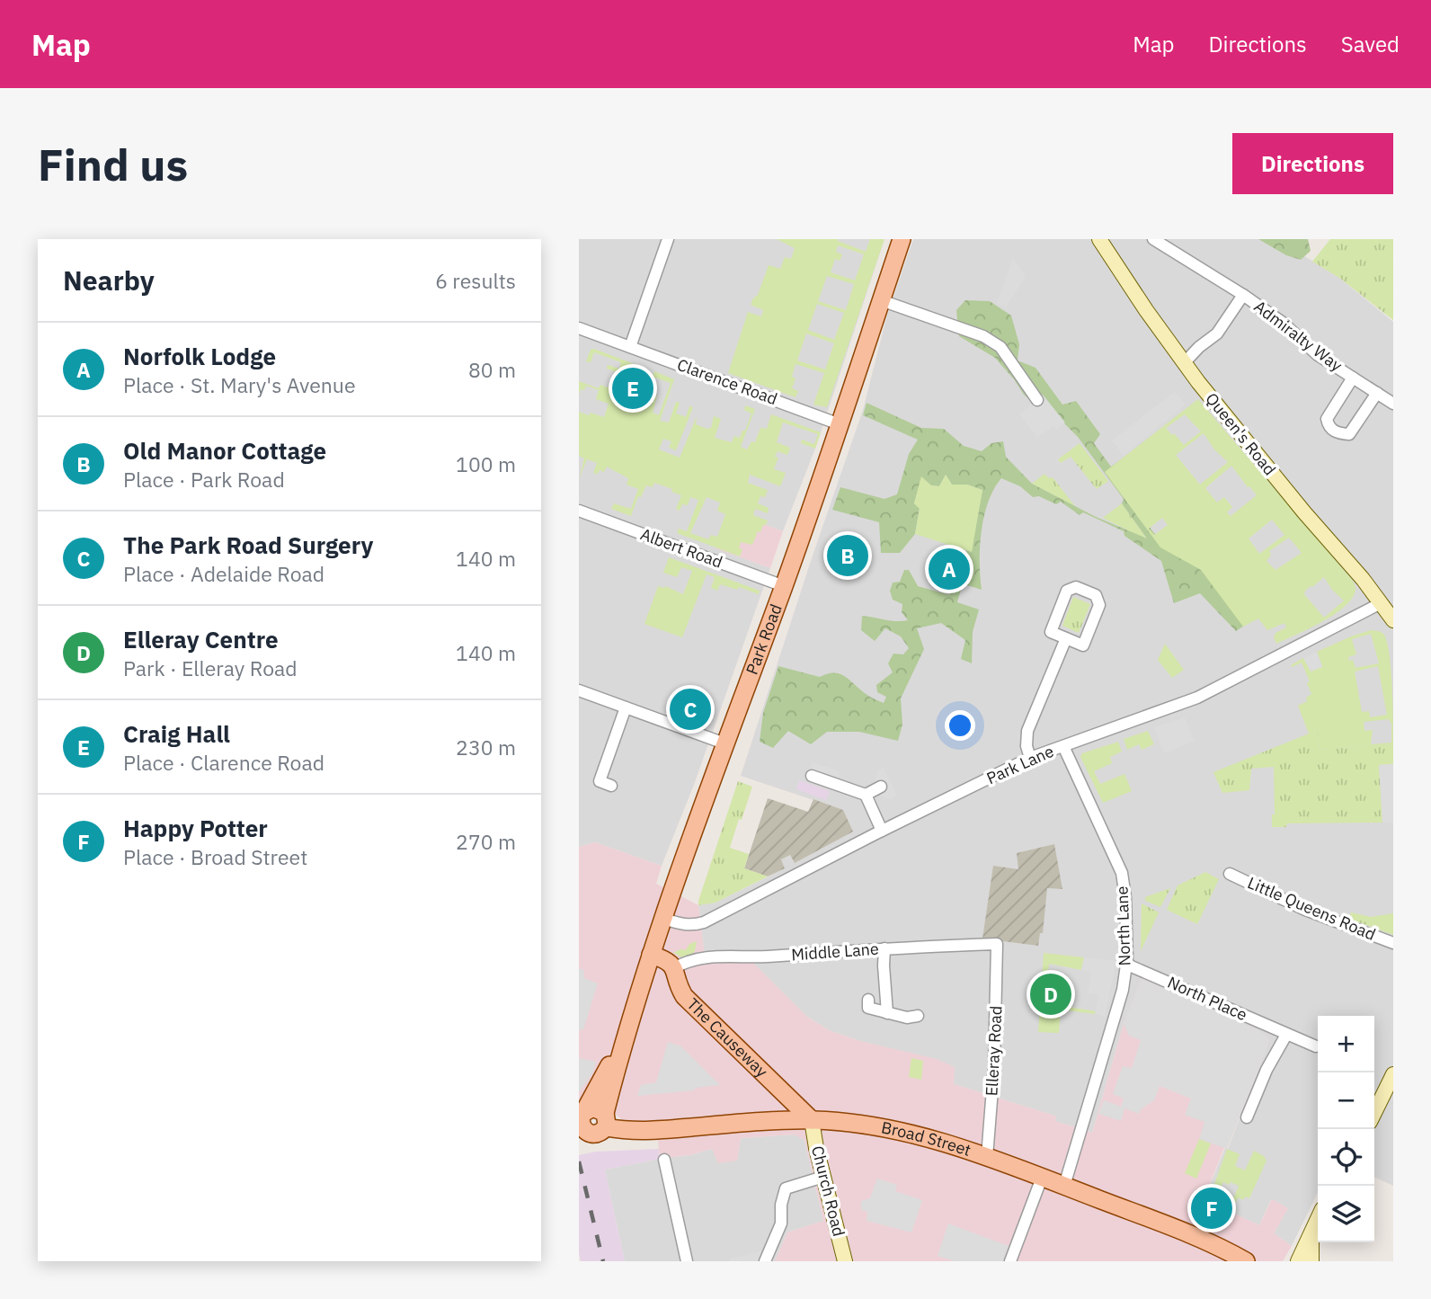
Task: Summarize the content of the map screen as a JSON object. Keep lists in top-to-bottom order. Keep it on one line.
{"streets":{"main road":["Queen's Road","Park Road","The Causeway","Broad Street","Church Road"],"street":["Admiralty Way","Clarence Road","Albert Road","Park Lane","Little Queens Road","North Lane","Middle Lane","North Place","Elleray Road"]},"crossings":[["Admiralty Way","Queen's Road"],["Clarence Road","Park Road"],["Queen's Road","Park Lane"],["Albert Road","Park Road"],["Park Road","Park Lane"],["Park Road","Broad Street"],["Park Lane","North Lane"],["North Lane","North Place"],["North Lane","Broad Street"],["Middle Lane","The Causeway"],["Middle Lane","Elleray Road"],["The Causeway","Broad Street"],["The Causeway","Church Road"],["Elleray Road","Broad Street"],["Broad Street","Church Road"]],"page":{"header":"Map","nav":["Map","Directions","Saved"],"buttons":"Directions","title":"Find us","heading":["Nearby","6 results"],"list":[{"mark":"A","name":"Norfolk Lodge","note":"Place · St. Mary's Avenue","value":"80 m"},{"mark":"B","name":"Old Manor Cottage","note":"Place · Park Road","value":"100 m"},{"mark":"C","name":"The Park Road Surgery","note":"Place · Adelaide Road","value":"140 m"},{"mark":"D","name":"Elleray Centre","note":"Park · Elleray Road","value":"140 m"},{"mark":"E","name":"Craig Hall","note":"Place · Clarence Road","value":"230 m"},{"mark":"F","name":"Happy Potter","note":"Place · Broad Street","value":"270 m"}],"pins":["E","B","A","C","D","F"],"map_buttons":["+","−"]}}
